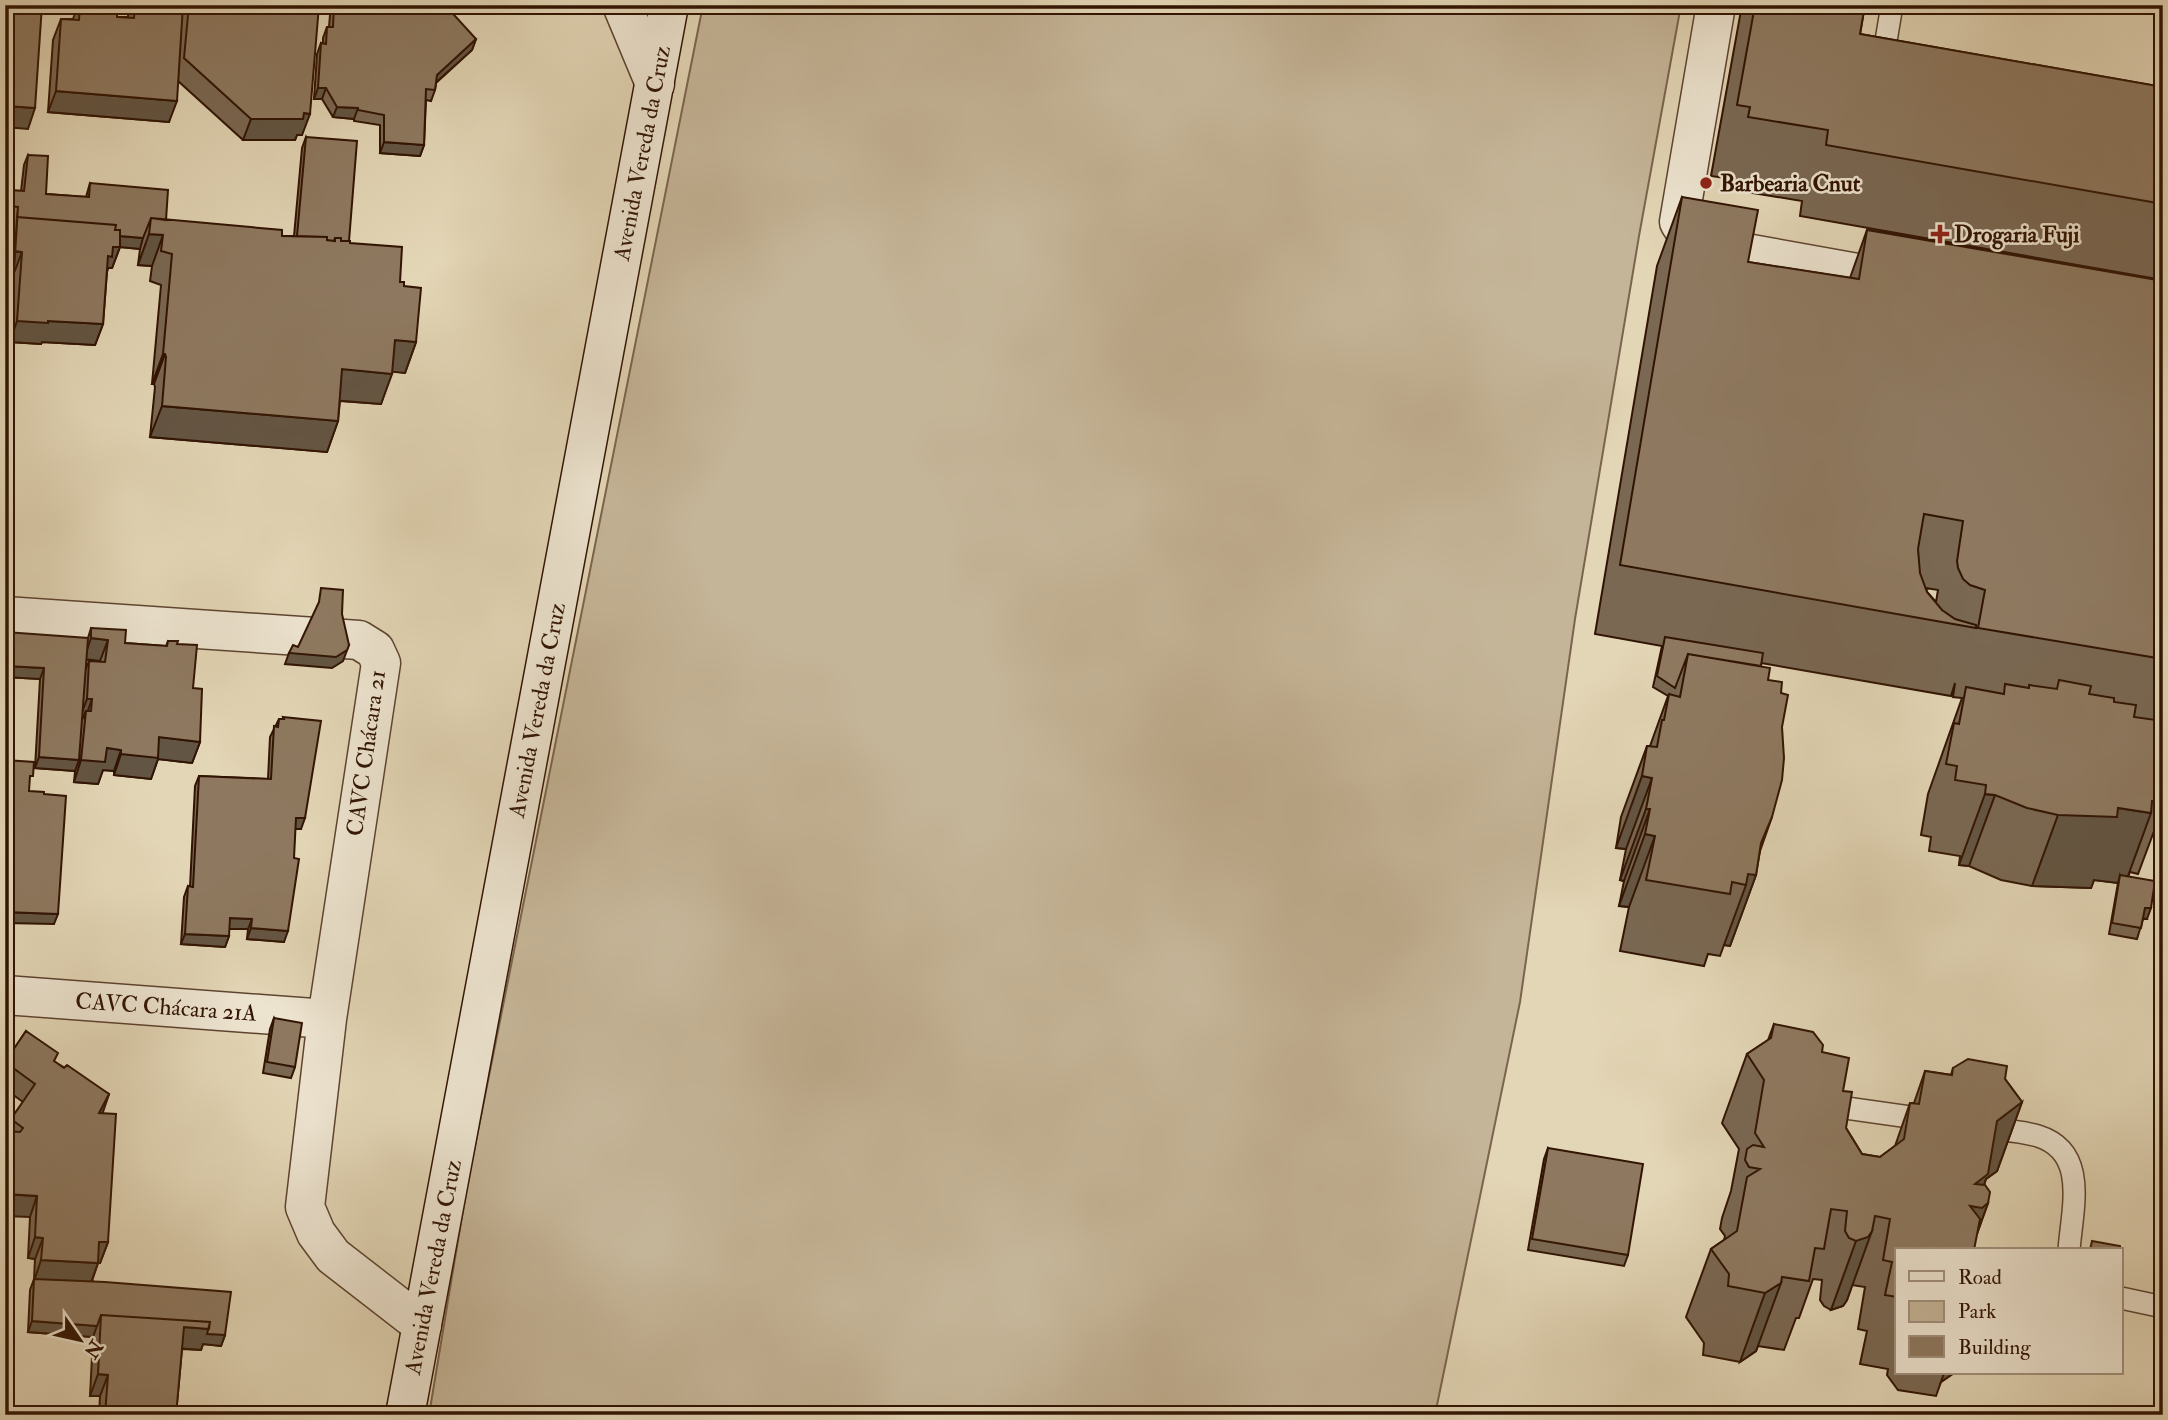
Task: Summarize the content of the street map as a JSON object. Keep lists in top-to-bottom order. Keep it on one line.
{"streets":{"street":["Avenida Vereda da Cruz","CAVC Chácara 21","CAVC Chácara 21A"]},"crossings":[["Avenida Vereda da Cruz","CAVC Chácara 21"],["CAVC Chácara 21","CAVC Chácara 21A"]],"places":{"other":["Barbearia Cnut"],"health":["Drogaria Fuji"]},"legend":["Road","Park","Building"],"north":"bottom right"}
